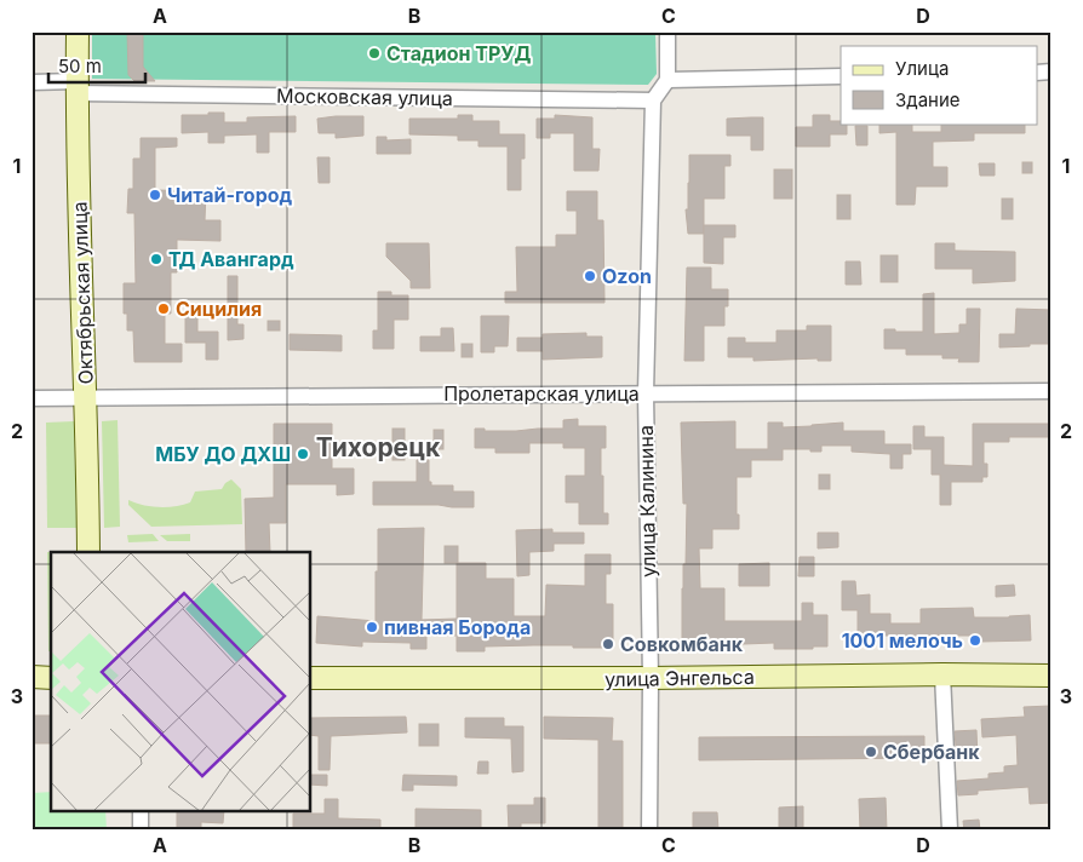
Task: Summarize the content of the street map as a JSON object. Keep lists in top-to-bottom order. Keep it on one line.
{"streets":{"main road":["Октябрьская улица","улица Энгельса"],"street":["Московская улица","Пролетарская улица","улица Калинина"]},"crossings":[["Московская улица","Октябрьская улица"],["Московская улица","улица Калинина"],["Октябрьская улица","Пролетарская улица"],["Пролетарская улица","улица Калинина"],["улица Калинина","улица Энгельса"]],"districts":["Тихорецк"],"places":["Стадион ТРУД","Читай-город","ТД Авангард","Ozon","Сицилия","МБУ ДО ДХШ","пивная Борода","1001 мелочь","Совкомбанк","Сбербанк"],"legend":["Улица","Здание"],"scale_bar":"50 m","grid":{"columns":["A","B","C","D"],"rows":["1","2","3"]}}
